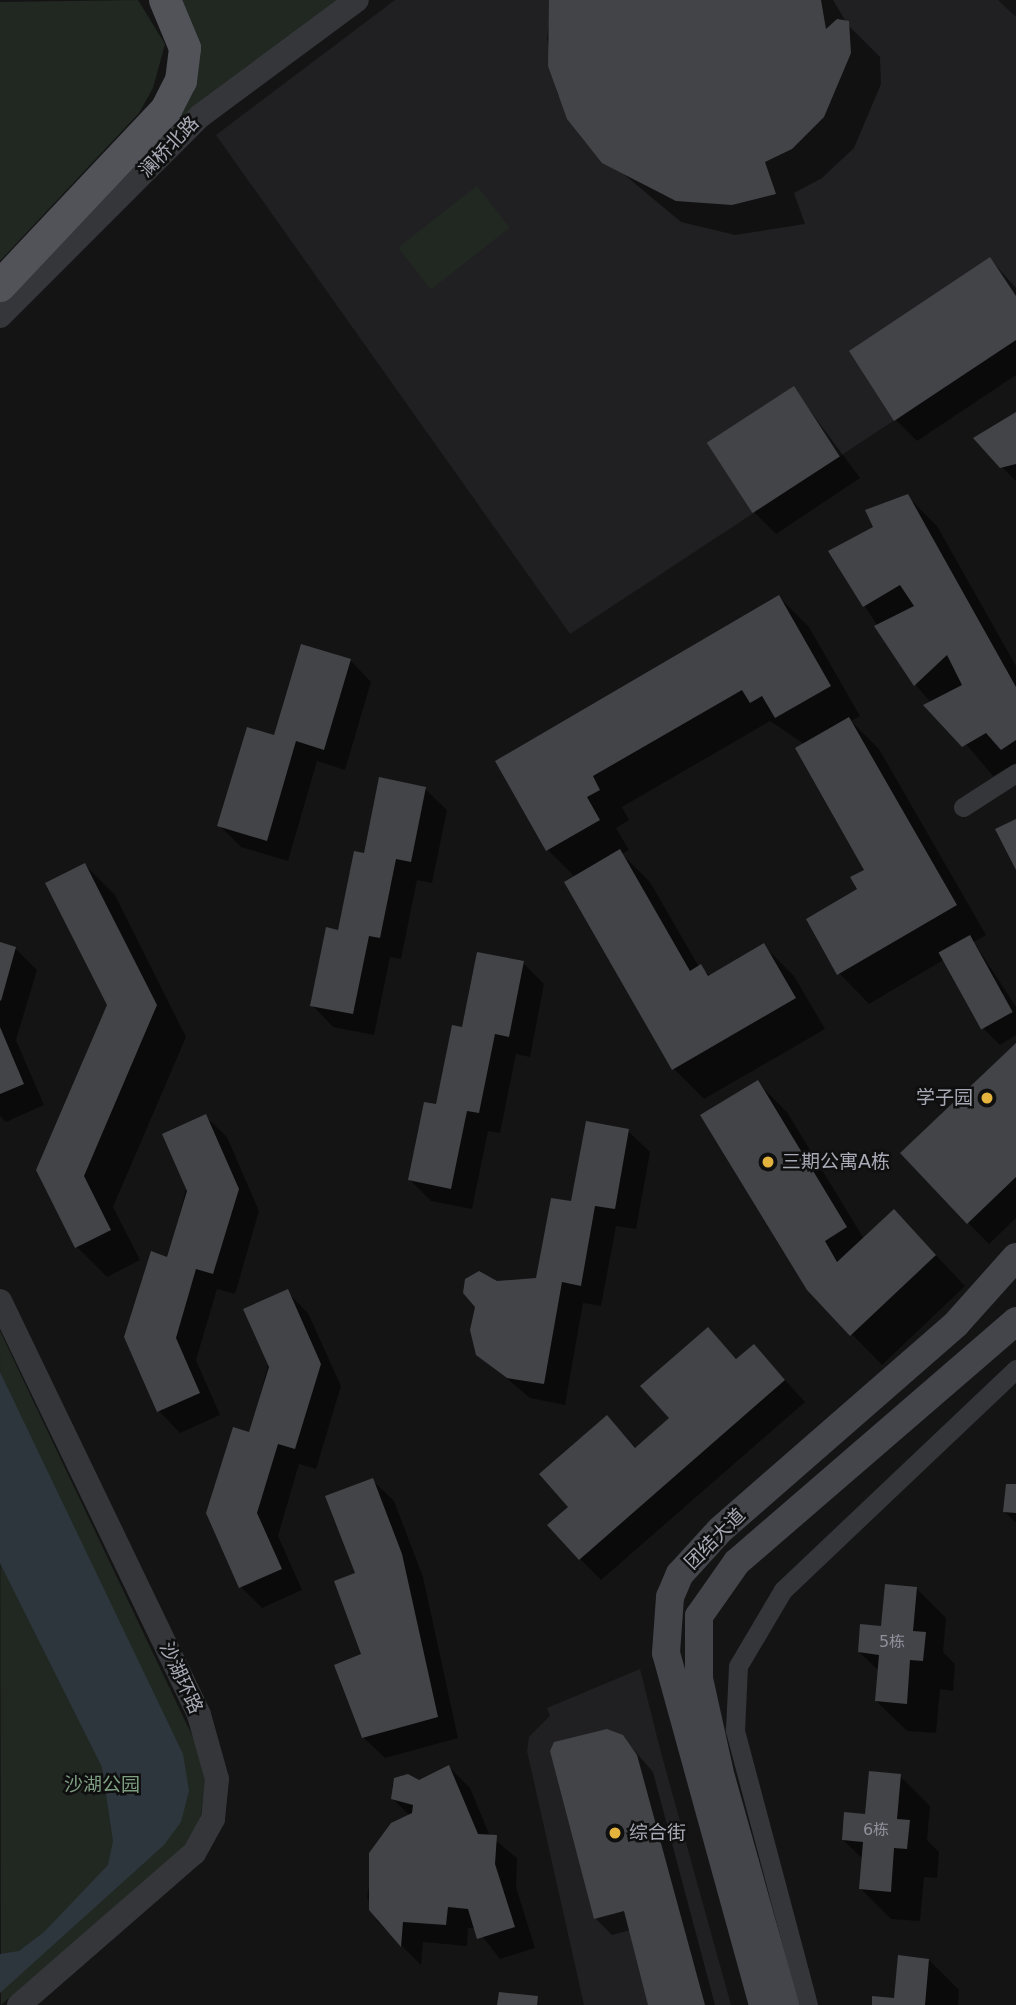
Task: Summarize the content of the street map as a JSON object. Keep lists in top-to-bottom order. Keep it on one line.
{"streets":{"main road":["团结大道"],"street":["澜桥北路","沙湖环路"]},"parks":["沙湖公园"],"places":["学子园","三期公寓A栋","综合街"],"house_numbers":["5栋","6栋"]}
